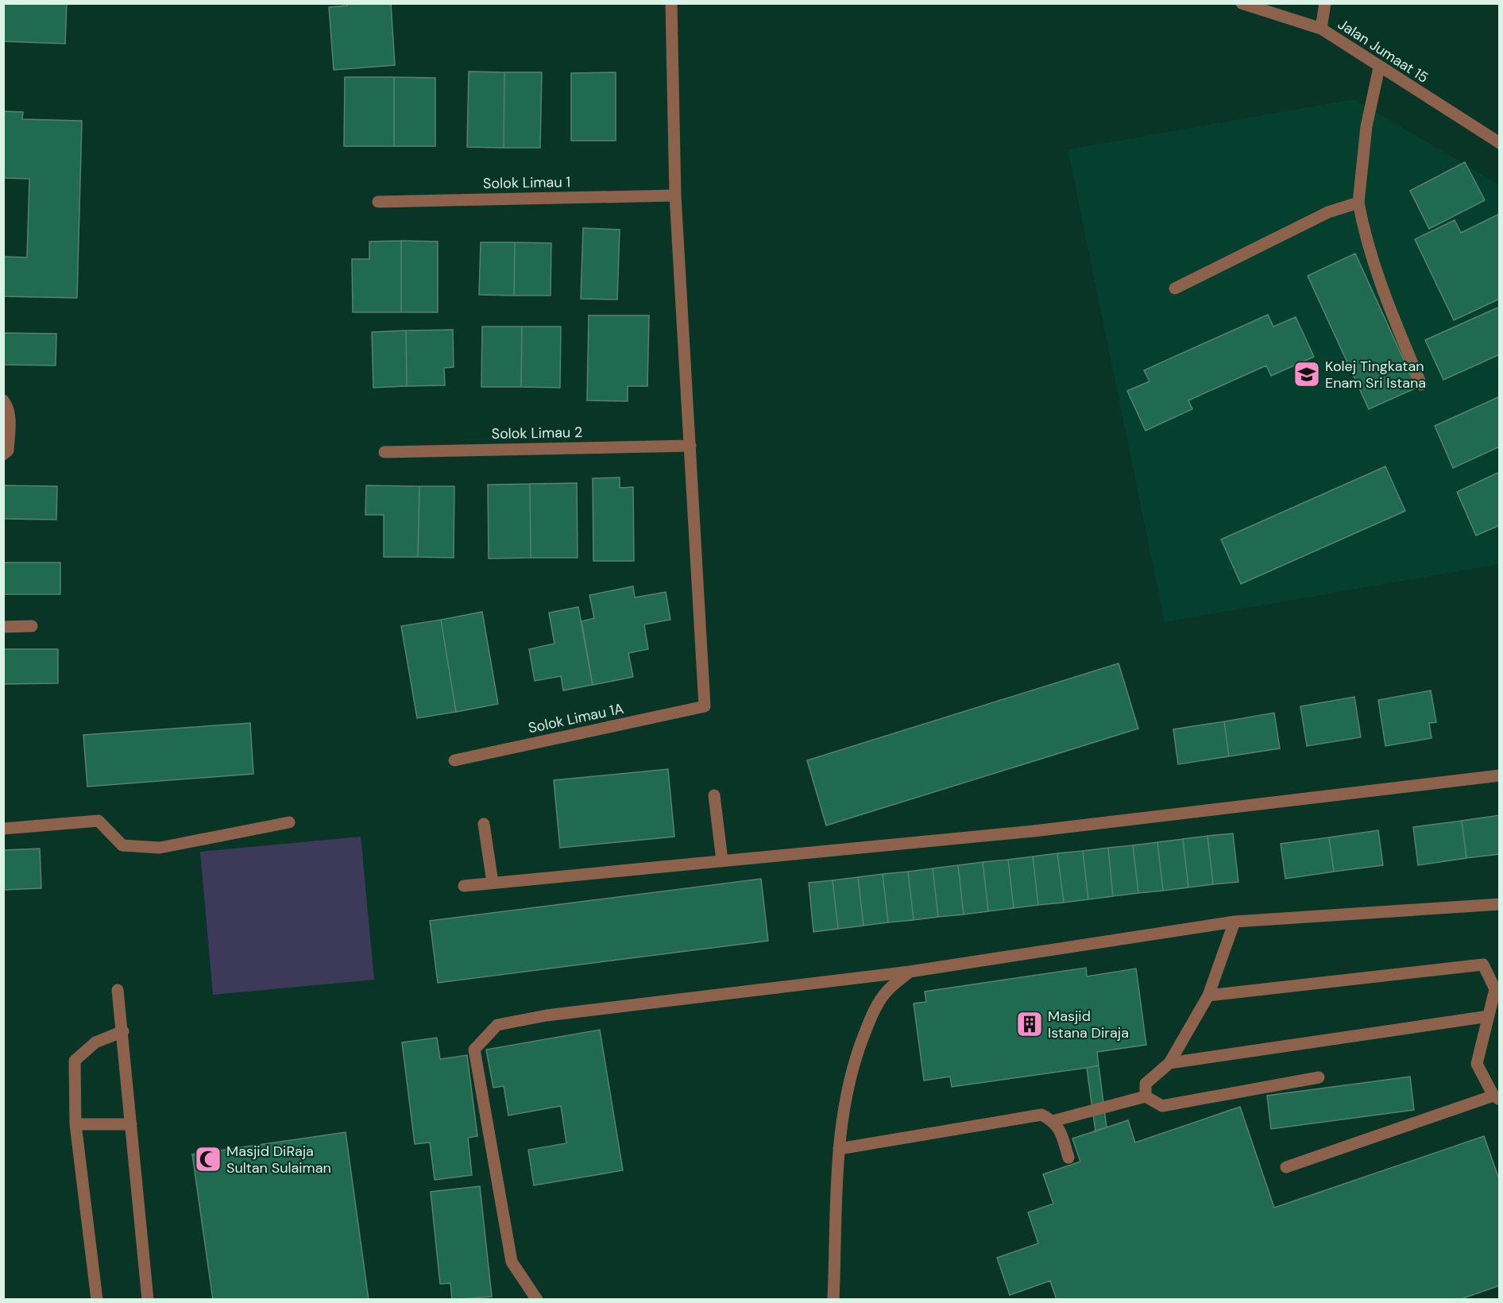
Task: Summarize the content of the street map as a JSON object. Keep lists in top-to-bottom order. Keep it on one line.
{"streets":{"street":["Jalan Jumaat 15","Solok Limau 1","Solok Limau 2","Solok Limau 1A"]},"crossings":[["Solok Limau 2","Solok Limau 1A"]],"places":{"school or university":["Kolej Tingkatan Enam Sri Istana"],"building":["Masjid Istana Diraja"],"mosque":["Masjid DiRaja Sultan Sulaiman"]}}
